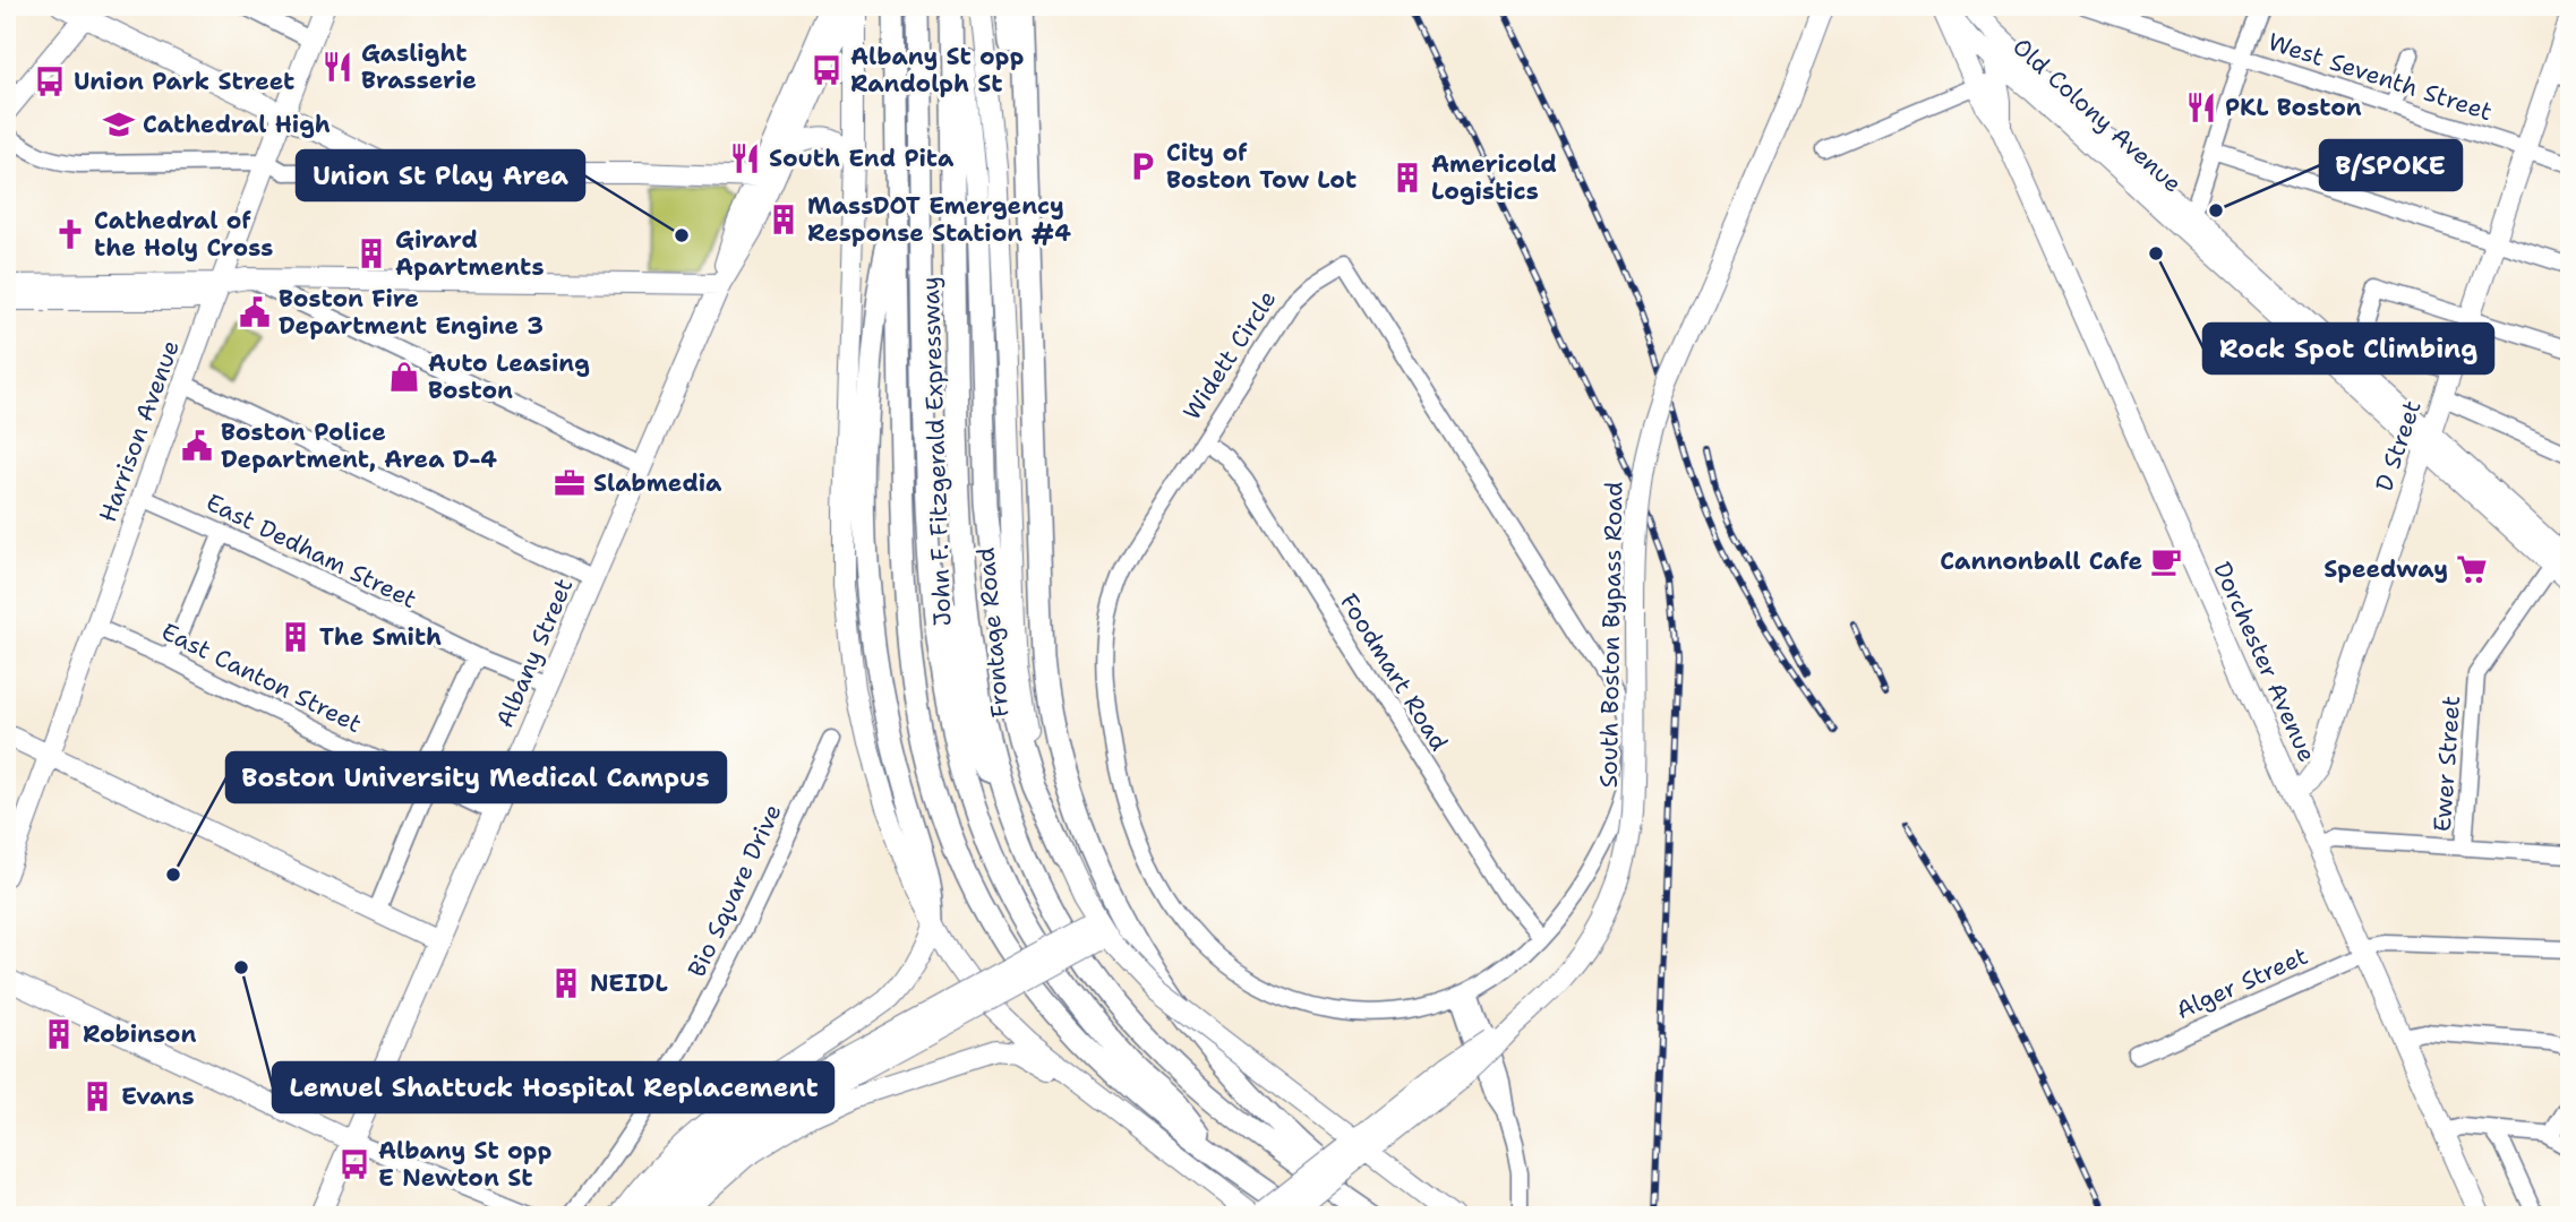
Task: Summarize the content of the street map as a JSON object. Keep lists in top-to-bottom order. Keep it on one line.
{"streets":{"highway":["John F. Fitzgerald Expressway"],"main road":["Old Colony Avenue","Harrison Avenue","D Street","Frontage Road","South Boston Bypass Road","Albany Street","Dorchester Avenue"],"street":["West Seventh Street","Widett Circle","East Dedham Street","Foodmart Road","East Canton Street","Ewer Street","Bio Square Drive","Alger Street"]},"crossings":[["West Seventh Street","D Street"],["Old Colony Avenue","D Street"],["Old Colony Avenue","Dorchester Avenue"],["Old Colony Avenue","Ewer Street"],["Widett Circle","Foodmart Road"],["Harrison Avenue","East Dedham Street"],["Harrison Avenue","East Canton Street"],["D Street","Dorchester Avenue"],["East Dedham Street","Albany Street"],["Frontage Road","South Boston Bypass Road"],["Albany Street","East Canton Street"],["Dorchester Avenue","Alger Street"]],"places":{"restaurant":["Gaslight Brasserie","PKL Boston","South End Pita"],"bus stop":["Albany St opp Randolph St","Union Park Street","Albany St opp E Newton St"],"school or university":["Cathedral High"],"parking":["City of Boston Tow Lot"],"building":["Americold Logistics","MassDOT Emergency Response Station #4","Girard Apartments","The Smith","NEIDL","Robinson","Evans"],"other":["B/SPOKE","Union St Play Area","Rock Spot Climbing","Boston University Medical Campus","Lemuel Shattuck Hospital Replacement"],"church":["Cathedral of the Holy Cross"],"public building":["Boston Fire Department Engine 3","Boston Police Department, Area D-4"],"shop":["Auto Leasing Boston"],"office":["Slabmedia"],"cafe":["Cannonball Cafe"],"supermarket":["Speedway"]}}
